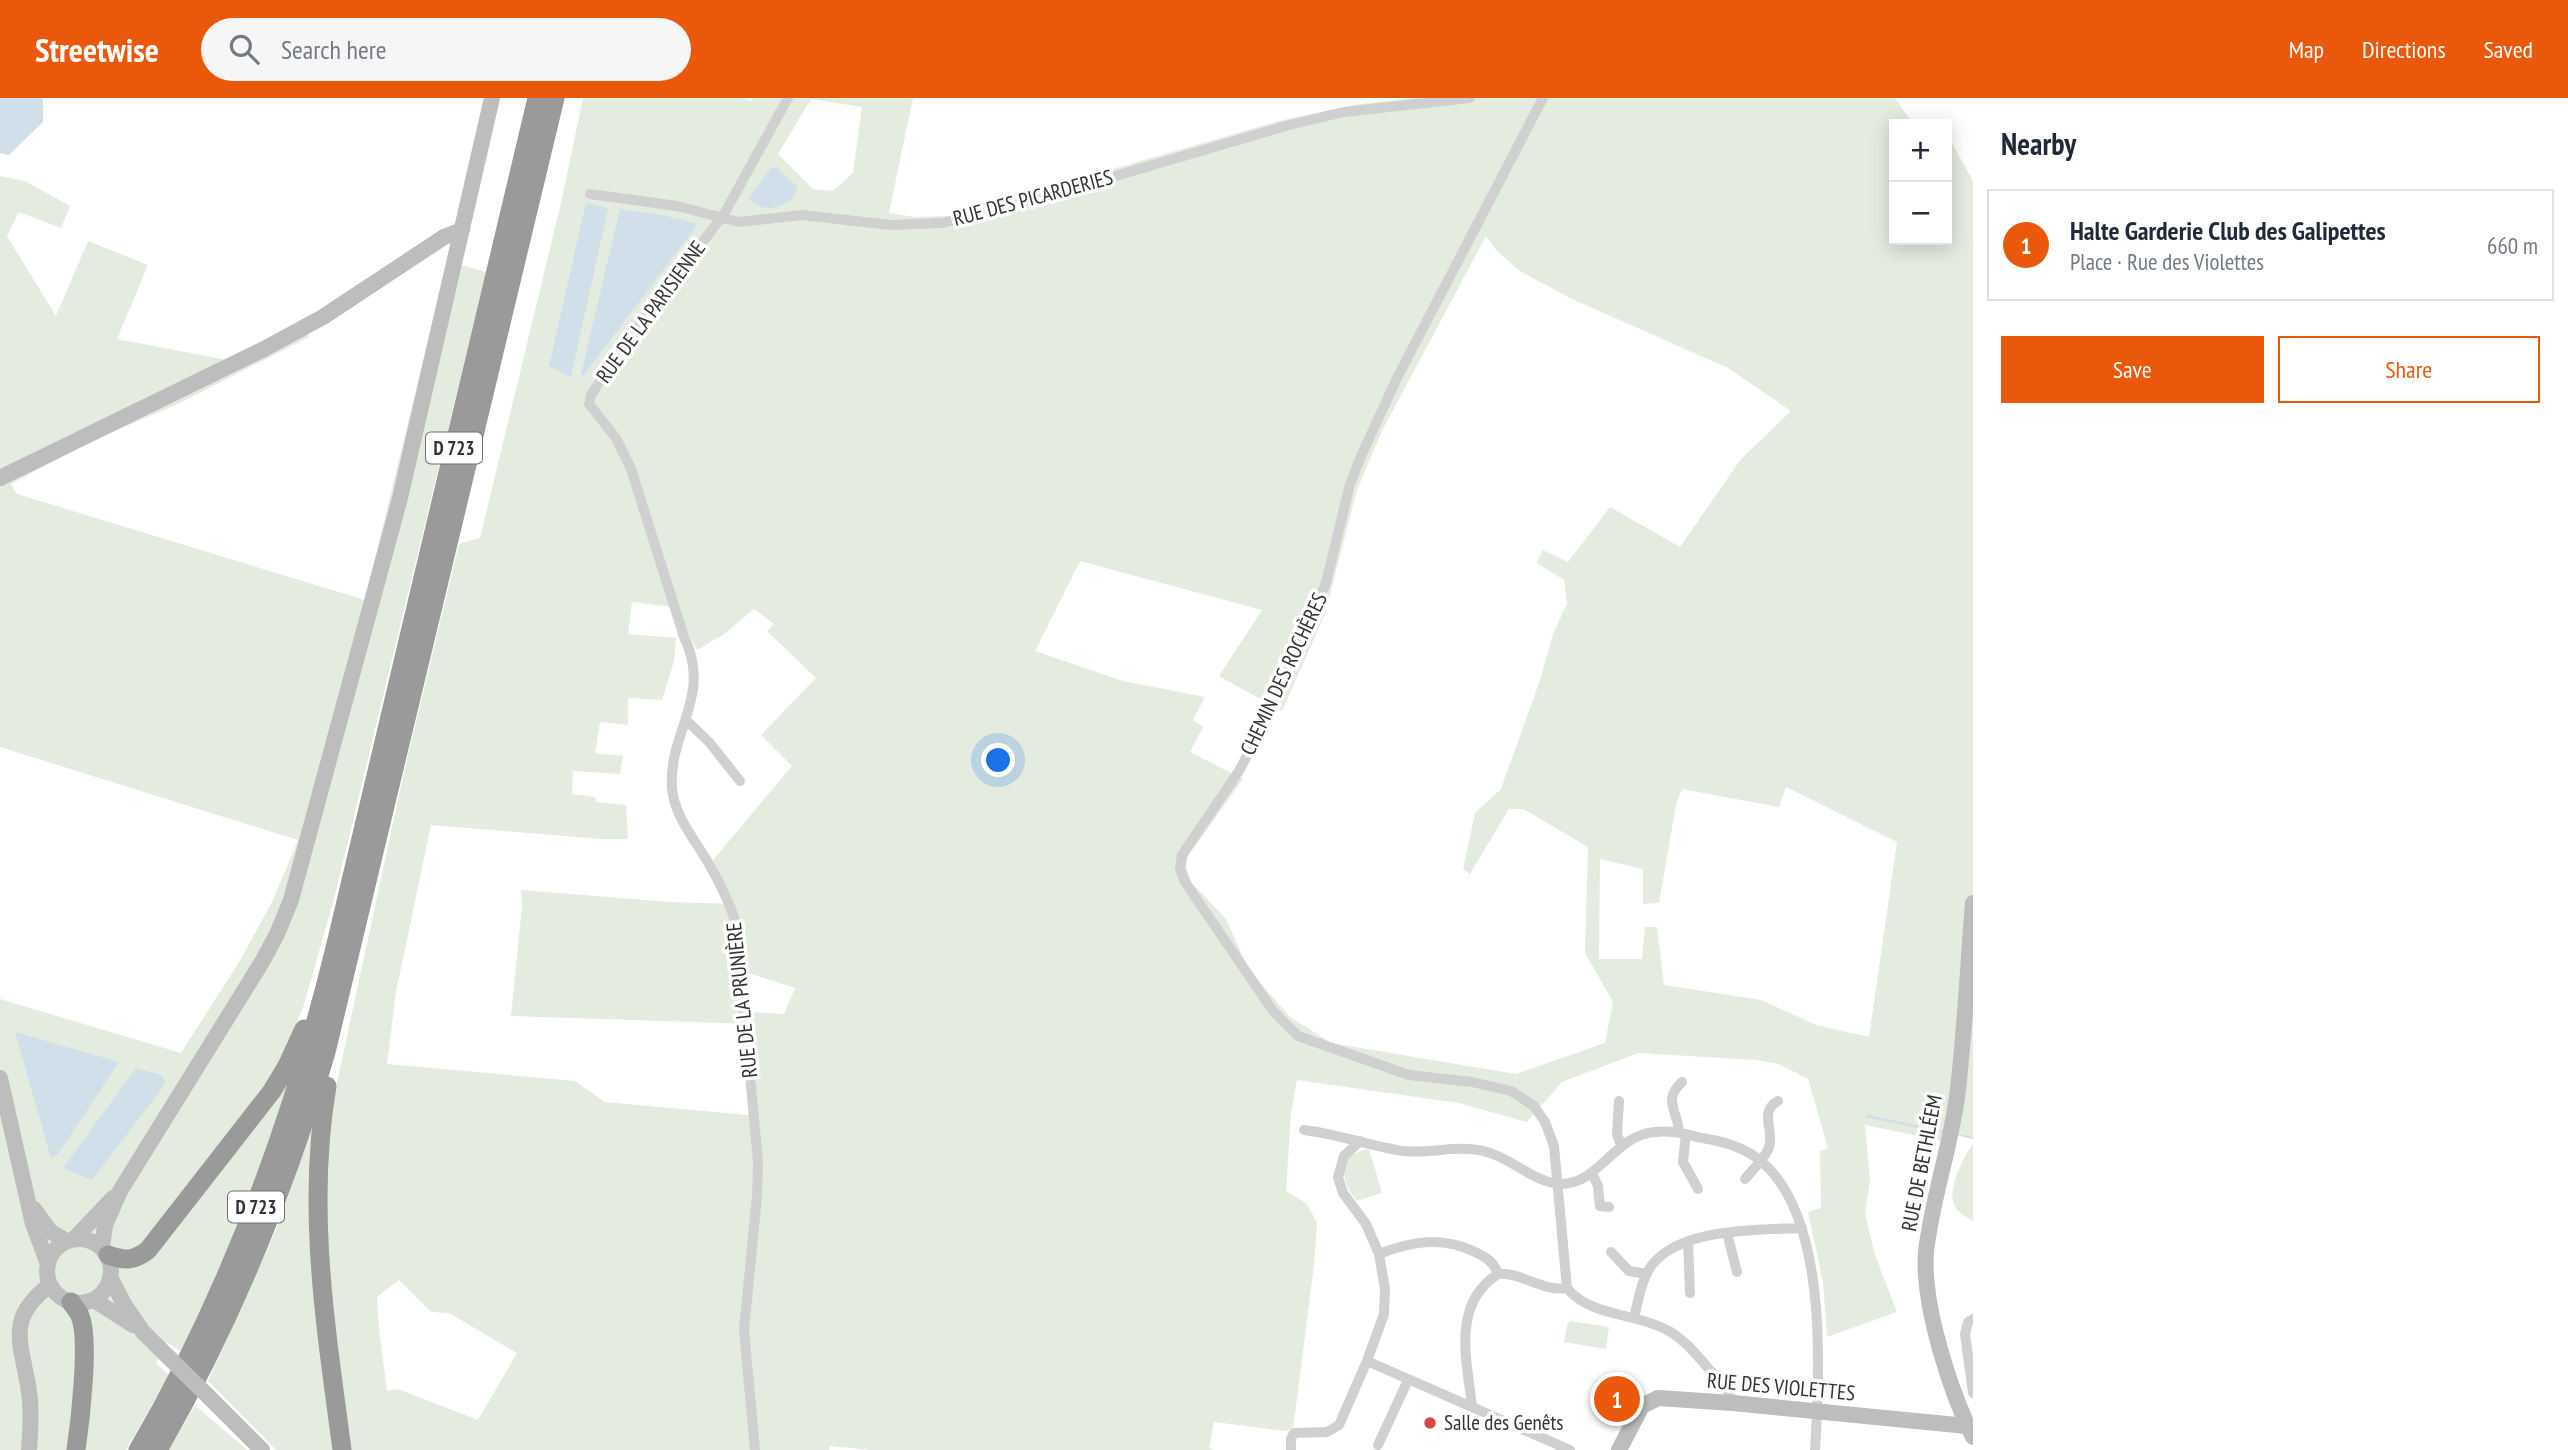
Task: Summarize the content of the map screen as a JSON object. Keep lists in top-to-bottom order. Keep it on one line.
{"streets":{"highway":["D 723"],"street":["RUE DES PICARDERIES","RUE DE LA PARISIENNE","CHEMIN DES ROCHÈRES","RUE DE LA PRUNIÈRE","RUE DE BETHLÉEM","RUE DES VIOLETTES"]},"crossings":[["RUE DES PICARDERIES","RUE DE LA PARISIENNE"],["RUE DE LA PARISIENNE","RUE DE LA PRUNIÈRE"],["RUE DE BETHLÉEM","RUE DES VIOLETTES"]],"places":["Salle des Genêts"],"page":{"header":"Streetwise","search":"Search here","nav":["Map","Directions","Saved"],"heading":"Nearby","map_buttons":["+","−"],"list":[{"mark":"1","name":"Halte Garderie Club des Galipettes","note":"Place · Rue des Violettes","value":"660 m"}],"buttons":["Save","Share"],"pins":"1"}}
